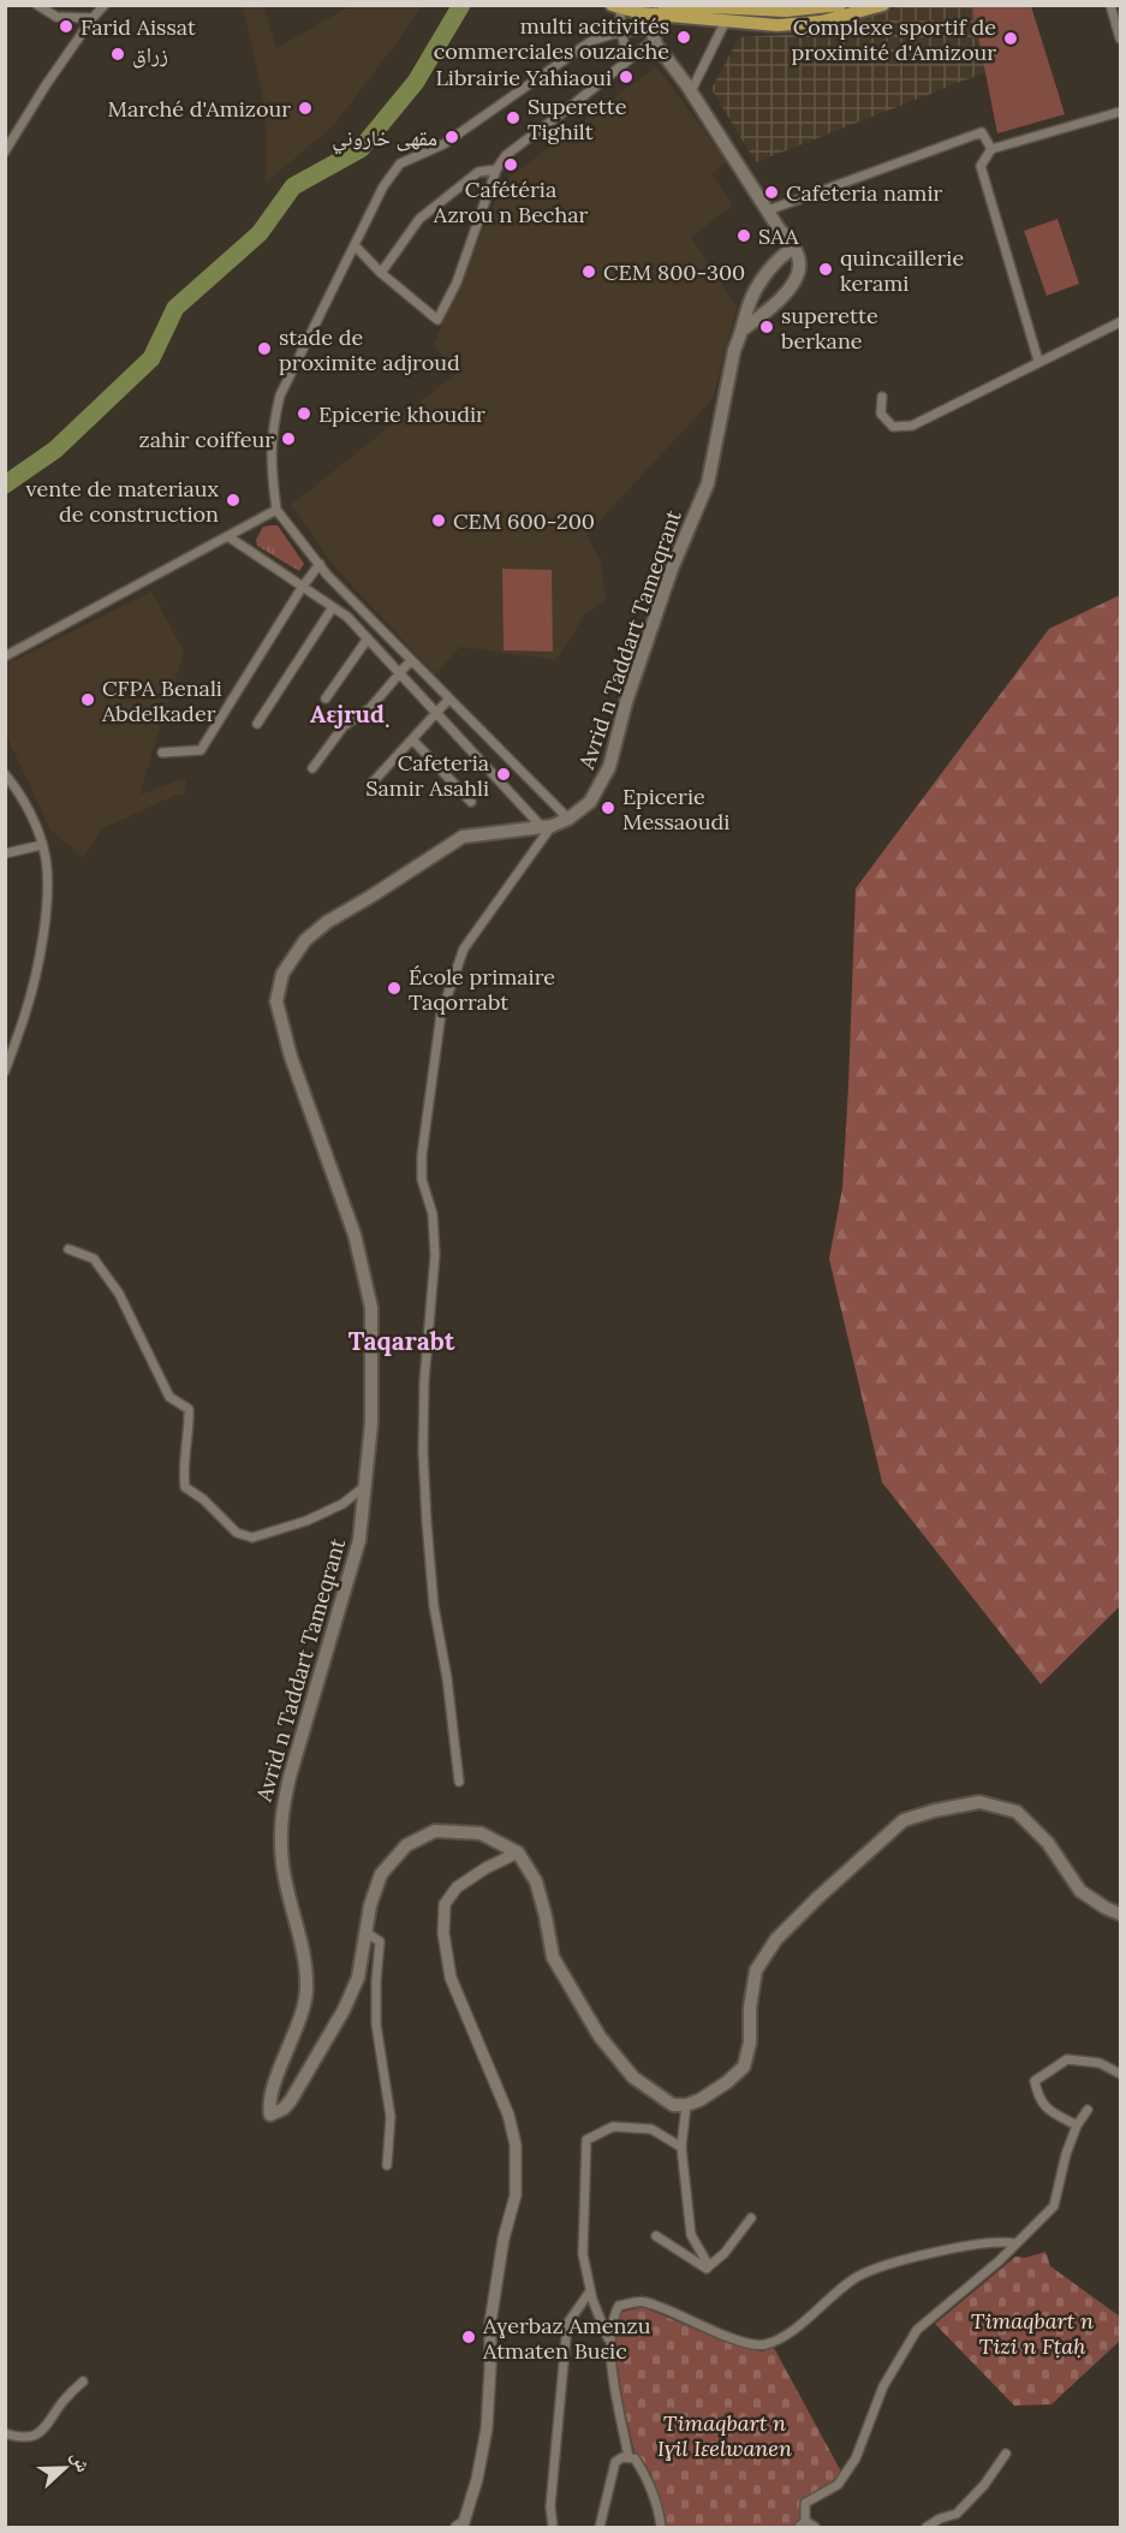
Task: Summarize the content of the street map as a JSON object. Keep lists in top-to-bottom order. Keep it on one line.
{"streets":{"main road":["Avrid n Taddart Tameqrant"]},"districts":["Aɛjruḍ","Taqarabt"],"parks":["Timaqbart n Tizi n Fṭaḥ","Timaqbart n Iɣil Iɛelwanen"],"places":["Farid Aissat","multi acitivités commerciales ouzaiche","Complexe sportif de proximité d'Amizour","زراق","Librairie Yahiaoui","Marché d'Amizour","Superette Tighilt","مقهى خاروني","Cafétéria Azrou n Bechar","Cafeteria namir","SAA","quincaillerie kerami","CEM 800-300","superette berkane","stade de proximite adjroud","Epicerie khoudir","zahir coiffeur","vente de materiaux de construction","CEM 600-200","CFPA Benali Abdelkader","Cafeteria Samir Asahli","Epicerie Messaoudi","École primaire Taqorrabt","Aɣerbaz Amenzu Atmaten Buɛic"],"north":"right"}
